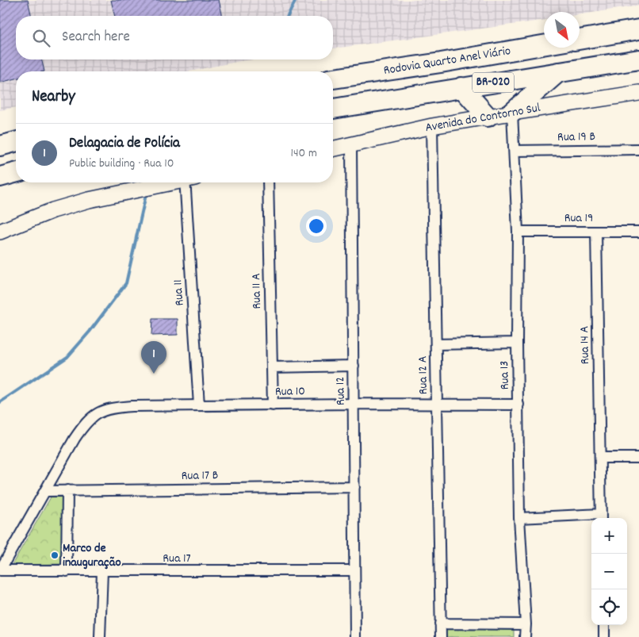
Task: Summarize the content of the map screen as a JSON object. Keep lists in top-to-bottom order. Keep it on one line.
{"streets":{"highway":["Rodovia Quarto Anel Viário","BR-020"],"street":["Avenida do Contorno Sul","Rua 19 B","Rua 19","Rua 11 A","Rua 11","Rua 14 A","Rua 12 A","Rua 13","Rua 12","Rua 10","Rua 17 B","Rua 17"]},"crossings":[["Avenida do Contorno Sul","Rua 12 A"],["Avenida do Contorno Sul","Rua 13"],["Avenida do Contorno Sul","Rua 12"],["Rua 19 B","Rua 13"],["Rua 19","Rua 14 A"],["Rua 19","Rua 13"],["Rua 11 A","Rua 10"],["Rua 11","Rua 10"],["Rua 12 A","Rua 10"],["Rua 13","Rua 10"],["Rua 12","Rua 10"],["Rua 12","Rua 17 B"],["Rua 12","Rua 17"],["Rua 10","Rua 17 B"],["Rua 10","Rua 17"]],"places":["Marco de inauguração"],"north":"bottom right","page":{"search":"Search here","heading":"Nearby","list":[{"mark":"1","name":"Delagacia de Polícia","note":"Public building · Rua 10","value":"140 m"}],"pins":"1","map_buttons":["+","−"]}}
